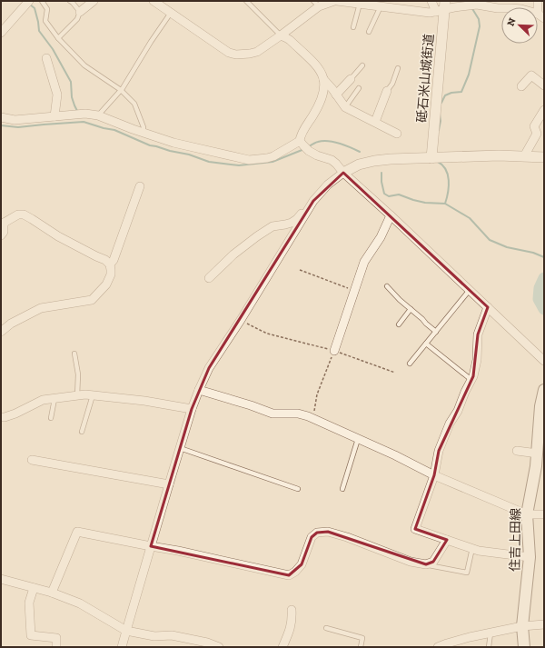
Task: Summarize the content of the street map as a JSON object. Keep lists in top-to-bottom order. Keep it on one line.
{"streets":{"main road":["住吉上田線"],"street":["砥石米山城街道"]},"north":"top left"}
